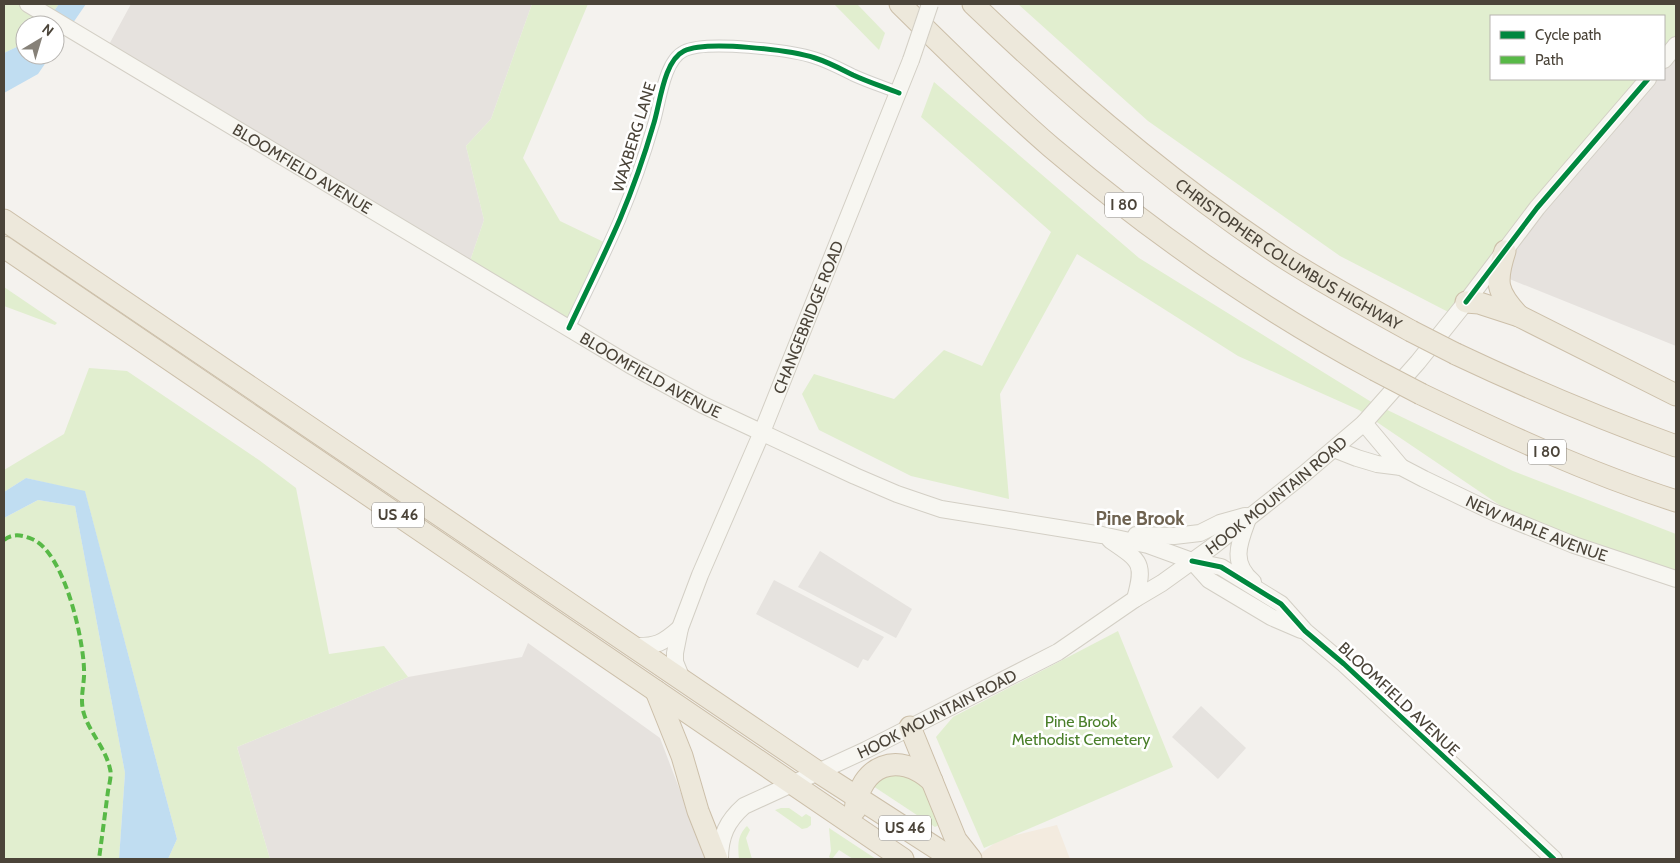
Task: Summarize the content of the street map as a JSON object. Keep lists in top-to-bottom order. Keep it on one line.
{"streets":{"highway":["I 80","CHRISTOPHER COLUMBUS HIGHWAY","US 46"],"main road":["BLOOMFIELD AVENUE","CHANGEBRIDGE ROAD","HOOK MOUNTAIN ROAD","NEW MAPLE AVENUE"],"street":["WAXBERG LANE"]},"crossings":[["WAXBERG LANE","BLOOMFIELD AVENUE"],["WAXBERG LANE","CHANGEBRIDGE ROAD"],["BLOOMFIELD AVENUE","CHANGEBRIDGE ROAD"],["BLOOMFIELD AVENUE","HOOK MOUNTAIN ROAD"],["CHANGEBRIDGE ROAD","US 46"],["HOOK MOUNTAIN ROAD","US 46"],["HOOK MOUNTAIN ROAD","NEW MAPLE AVENUE"]],"districts":["Pine Brook"],"parks":["Pine Brook Methodist Cemetery"],"legend":["Cycle path","Path"],"north":"top right"}
